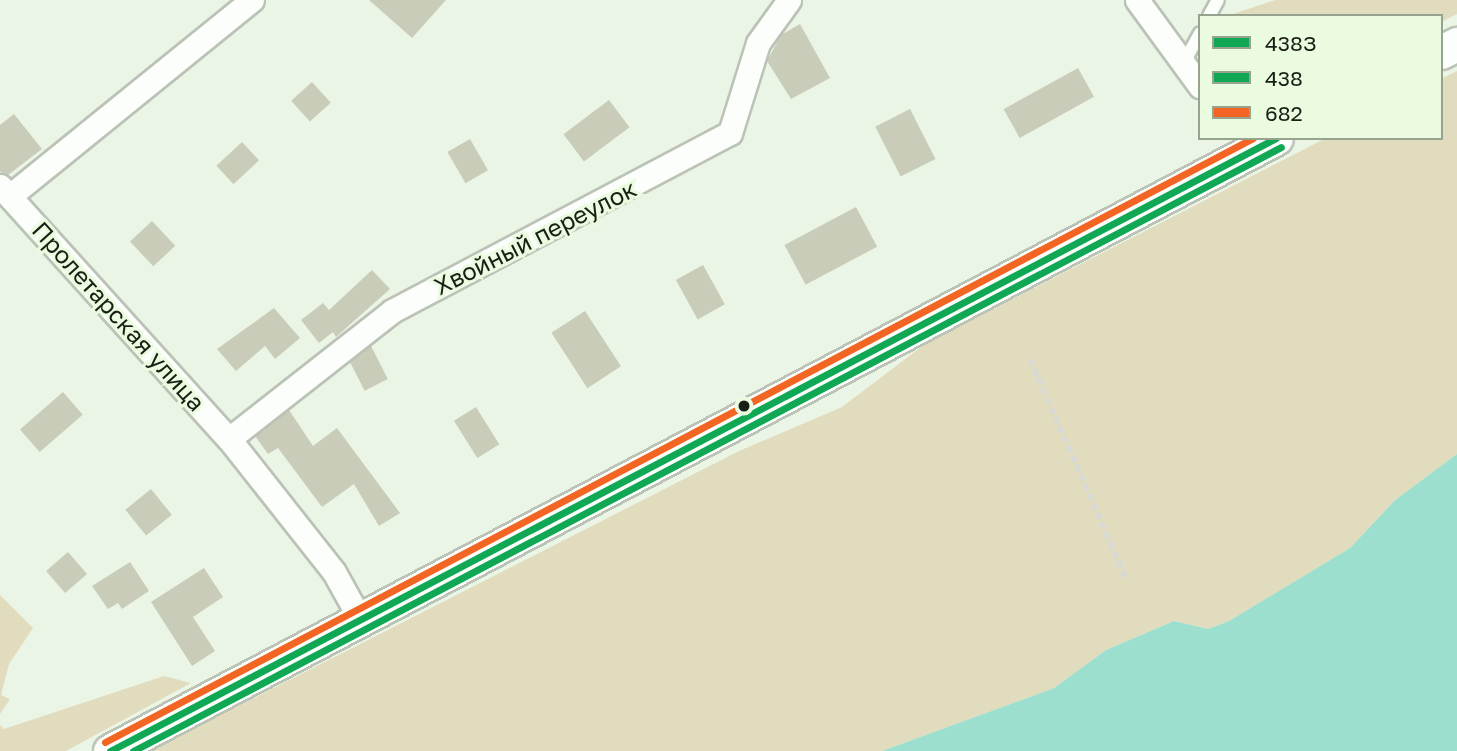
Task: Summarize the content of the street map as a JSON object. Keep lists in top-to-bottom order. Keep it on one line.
{"streets":{"street":["Хвойный переулок","Пролетарская улица"]},"crossings":[["Хвойный переулок","Пролетарская улица"]],"lines":["transit line 438З","transit line 682","transit line 438"],"legend":["438З","438","682"]}
